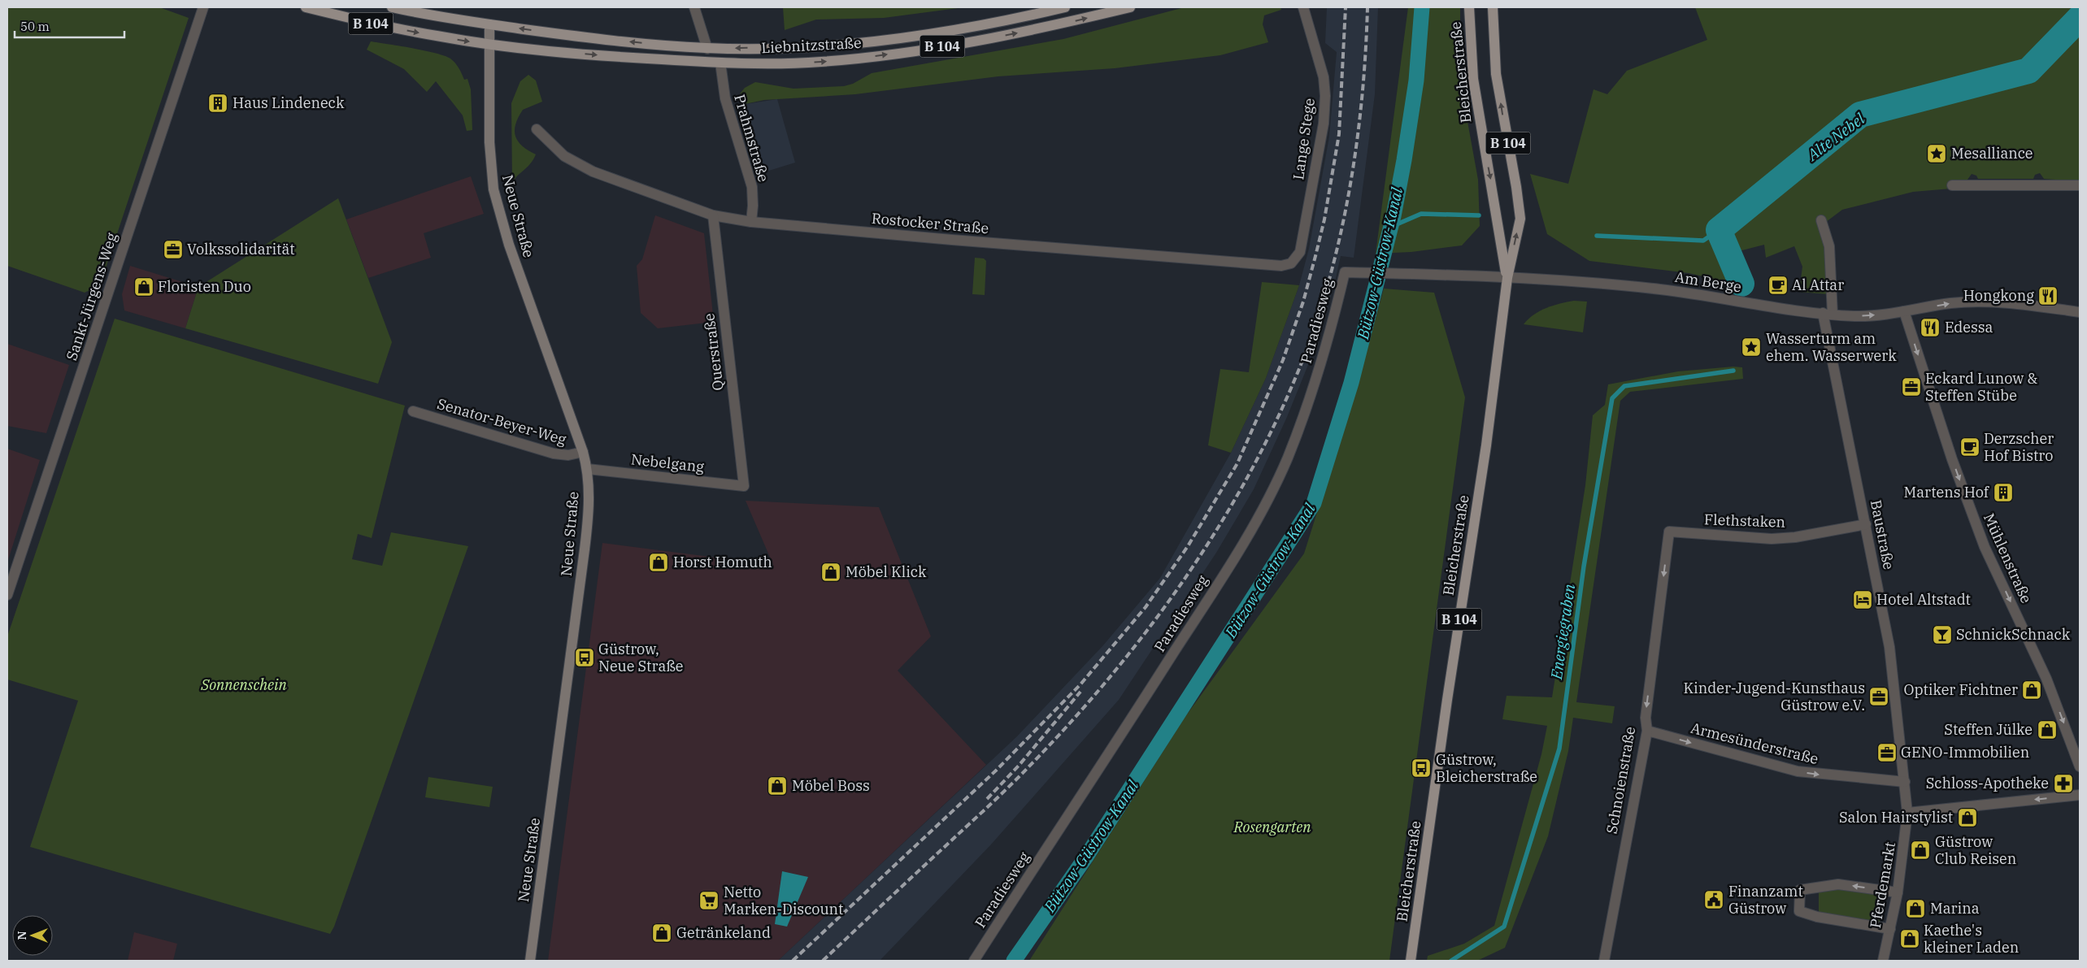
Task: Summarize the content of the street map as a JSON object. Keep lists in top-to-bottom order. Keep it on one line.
{"streets":{"main road":["B 104","Liebnitzstraße","Bleicherstraße","Neue Straße"],"street":["Prahmstraße","Lange Stege","Rostocker Straße","Am Berge","Sankt-Jürgens-Weg","Paradiesweg","Querstraße","Senator-Beyer-Weg","Nebelgang","Flethstaken","Baustraße","Mühlenstraße","Armesünderstraße","Schnoienstraße","Pferdemarkt"]},"crossings":[["B 104","Liebnitzstraße"],["B 104","Neue Straße"],["Liebnitzstraße","Prahmstraße"],["Liebnitzstraße","Neue Straße"],["Bleicherstraße","Am Berge"],["Prahmstraße","Rostocker Straße"],["Lange Stege","Rostocker Straße"],["Neue Straße","Senator-Beyer-Weg"],["Neue Straße","Nebelgang"],["Rostocker Straße","Querstraße"],["Am Berge","Paradiesweg"],["Am Berge","Baustraße"],["Am Berge","Mühlenstraße"],["Querstraße","Nebelgang"],["Flethstaken","Baustraße"],["Flethstaken","Schnoienstraße"],["Baustraße","Armesünderstraße"],["Baustraße","Pferdemarkt"],["Armesünderstraße","Schnoienstraße"]],"one_way":["Am Berge","Mühlenstraße","Armesünderstraße","Schnoienstraße"],"water":["Alte Nebel","Bützow-Güstrow-Kanal","Energiegraben"],"parks":["Sonnenschein","Rosengarten"],"places":{"building":["Haus Lindeneck","Martens Hof"],"place":["Mesalliance","Wasserturm am ehem. Wasserwerk"],"office":["Volkssolidarität","Eckard Lunow & Steffen Stübe","Kinder-Jugend-Kunsthaus Güstrow e.V.","GENO-Immobilien"],"cafe":["Al Attar","Derzscher Hof Bistro"],"shop":["Floristen Duo","Horst Homuth","Möbel Klick","Optiker Fichtner","Steffen Jülke","Möbel Boss","Salon Hairstylist","Güstrow Club Reisen","Marina","Getränkeland","Kaethe's kleiner Laden"],"restaurant":["Hongkong","Edessa"],"hotel":["Hotel Altstadt"],"bar":["SchnickSchnack"],"bus stop":["Güstrow, Neue Straße","Güstrow, Bleicherstraße"],"pharmacy":["Schloss-Apotheke"],"public building":["Finanzamt Güstrow"],"supermarket":["Netto Marken-Discount"]},"scale_bar":"50 m","north":"left"}
